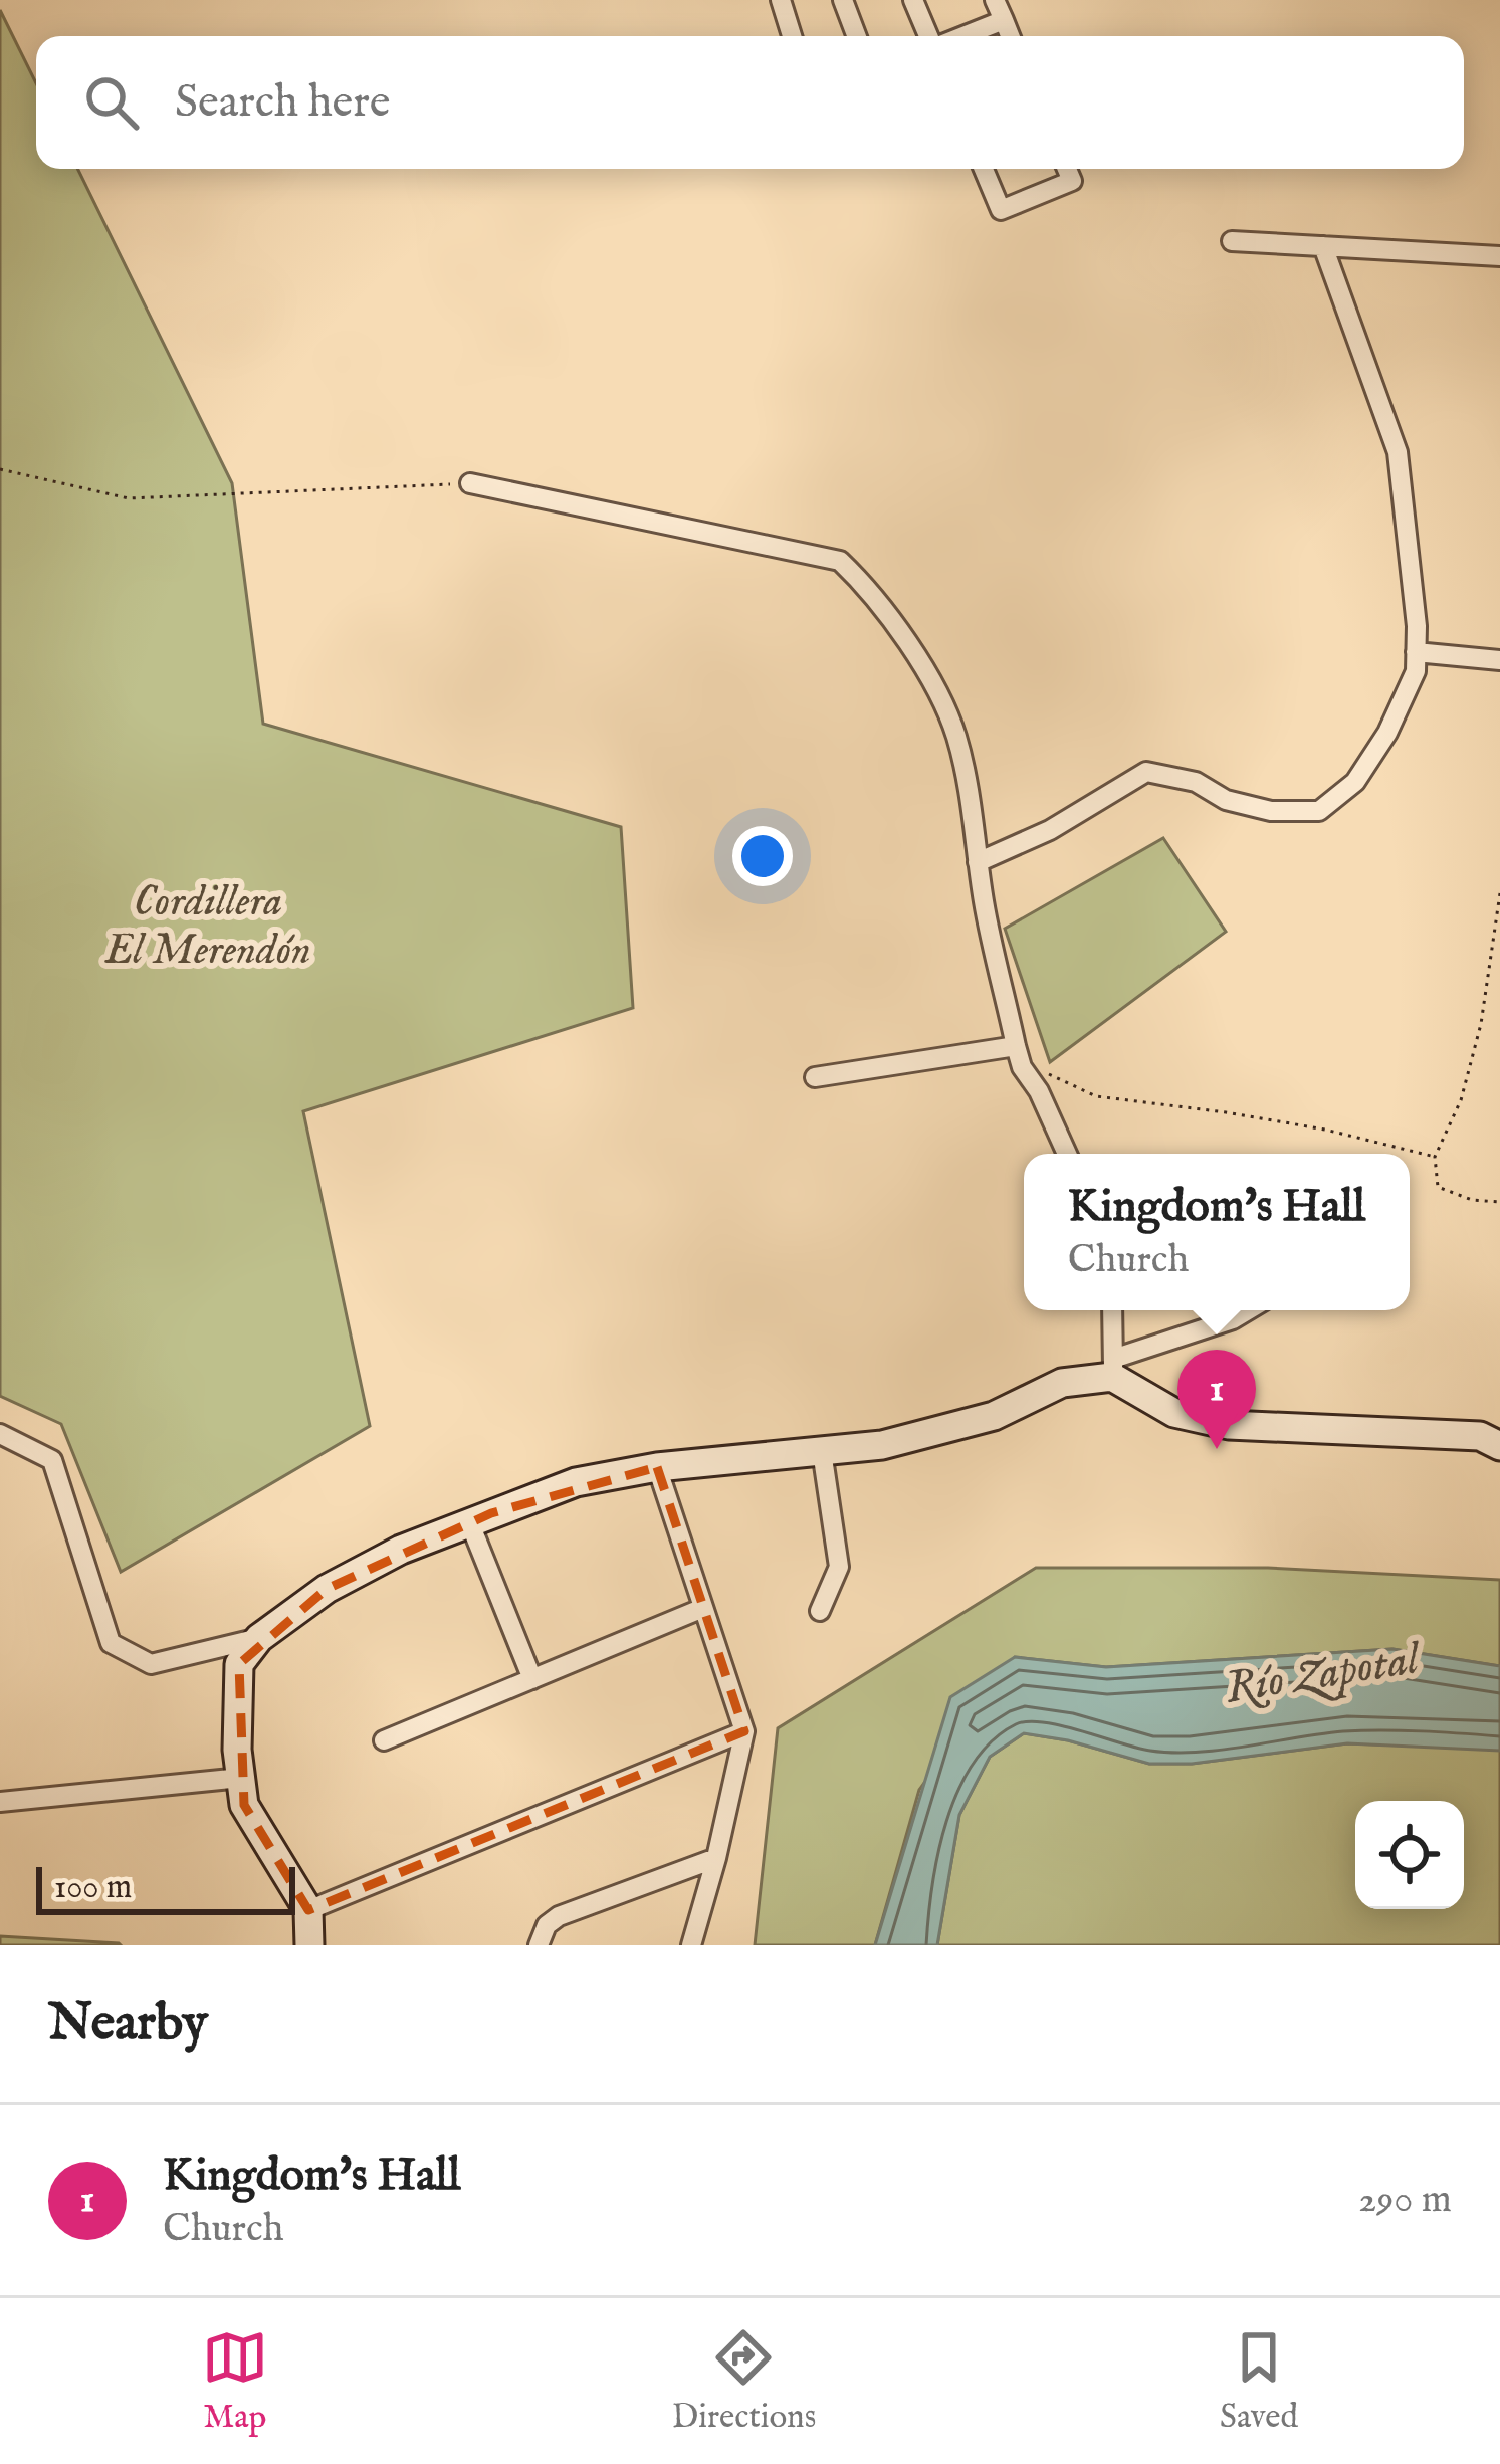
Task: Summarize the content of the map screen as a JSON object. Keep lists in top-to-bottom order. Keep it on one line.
{"water":["Río Zapotal"],"parks":["Cordillera El Merendón"],"scale_bar":"100 m","page":{"search":"Search here","popup":["Kingdom's Hall","Church"],"pins":"1","scale":"100 m","heading":"Nearby","list":[{"mark":"1","name":"Kingdom's Hall","note":"Church","value":"290 m"}],"nav":["Map","Directions","Saved"]}}
